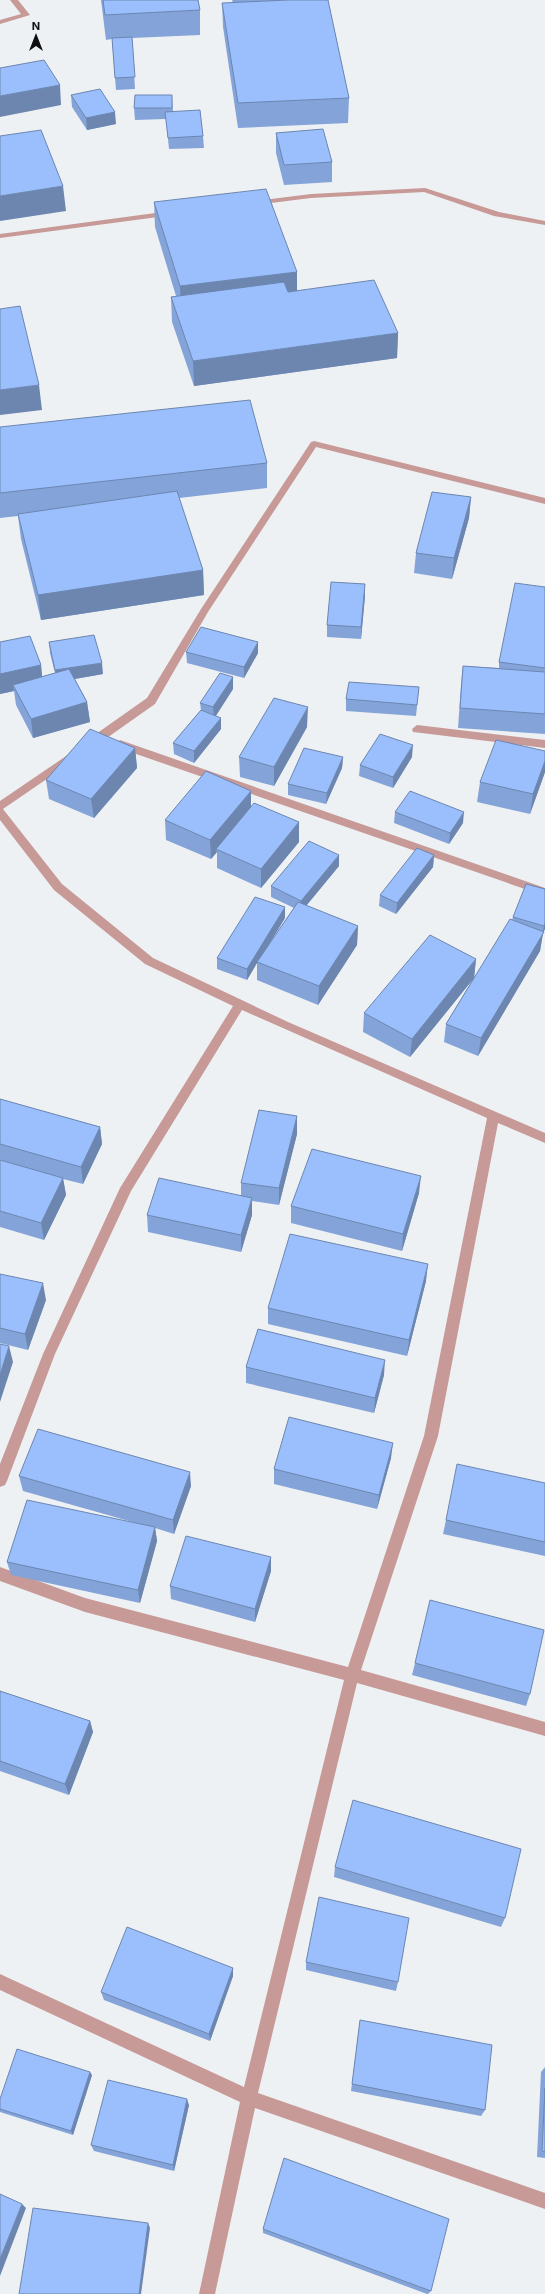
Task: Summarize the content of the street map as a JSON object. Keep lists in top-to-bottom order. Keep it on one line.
{"north":"top"}
